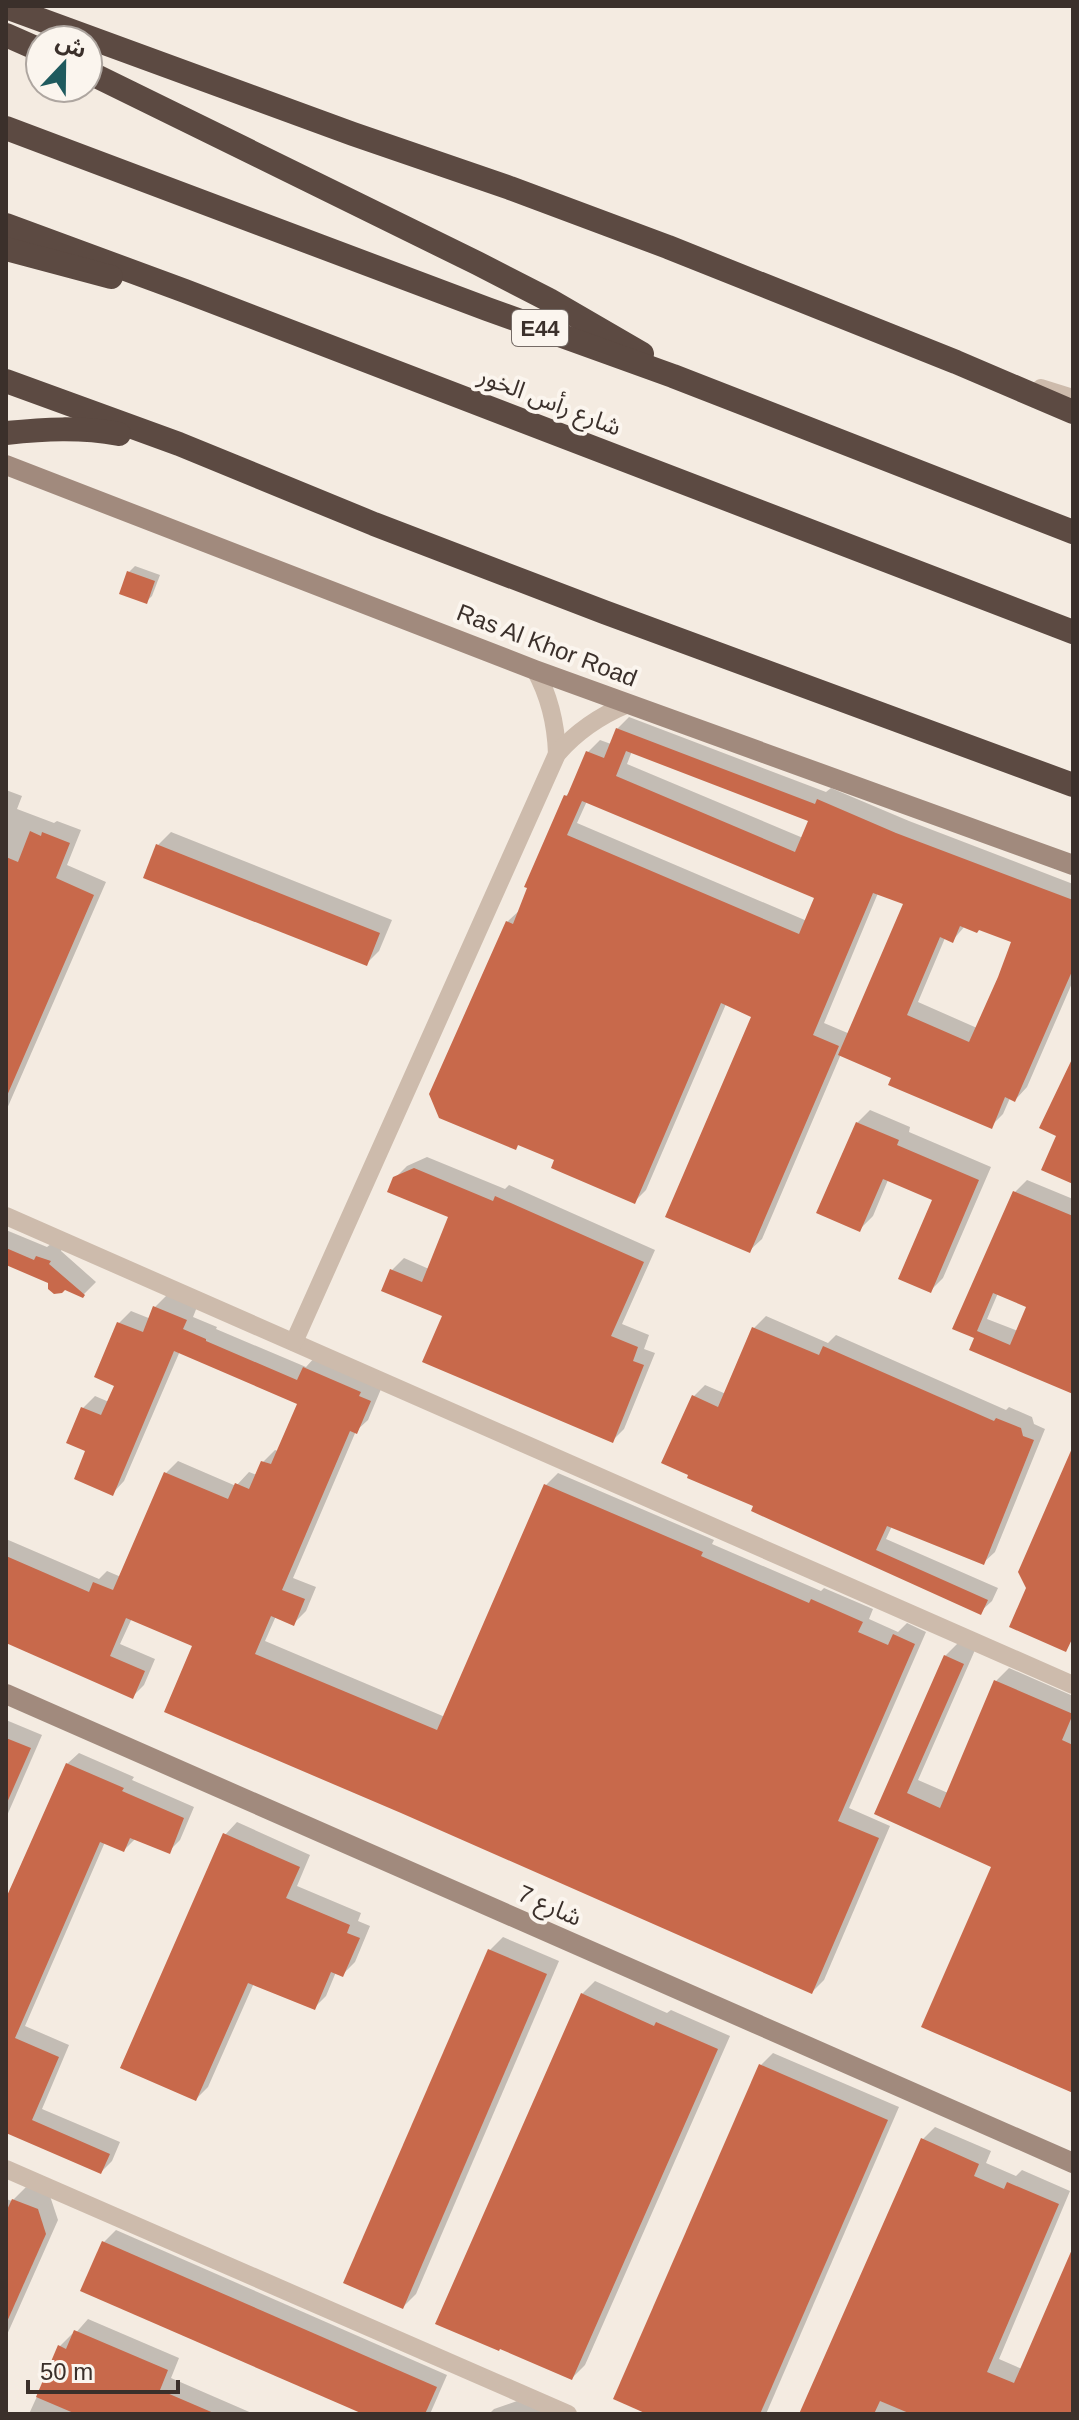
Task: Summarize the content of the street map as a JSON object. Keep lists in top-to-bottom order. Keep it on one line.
{"streets":{"highway":["E44","شارع رأس الخور"],"street":["Ras Al Khor Road","شارع 7"]},"scale_bar":"50 m","north":"top"}
